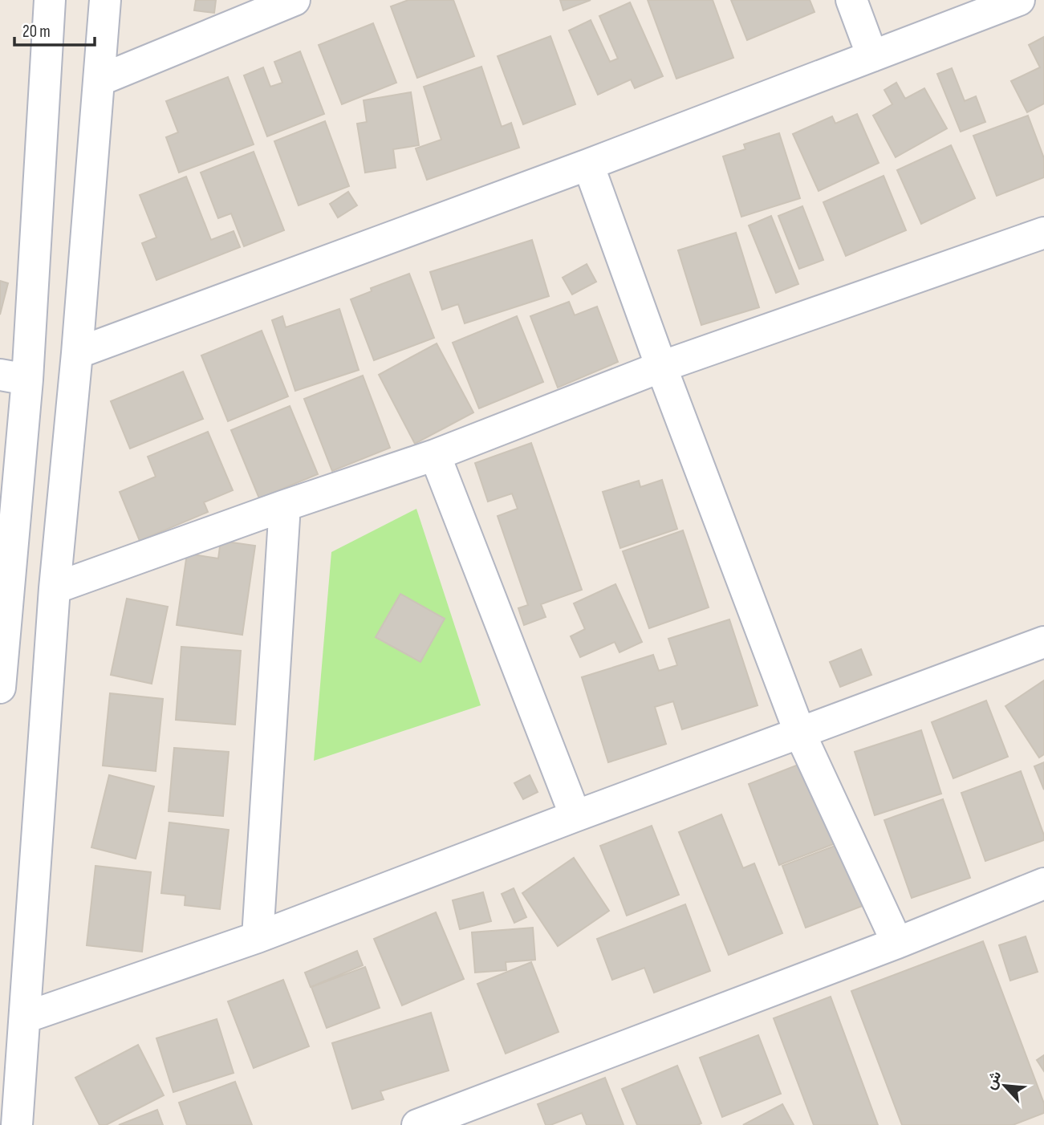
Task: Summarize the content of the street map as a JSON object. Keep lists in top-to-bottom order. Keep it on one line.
{"scale_bar":"20 m","north":"top left"}
